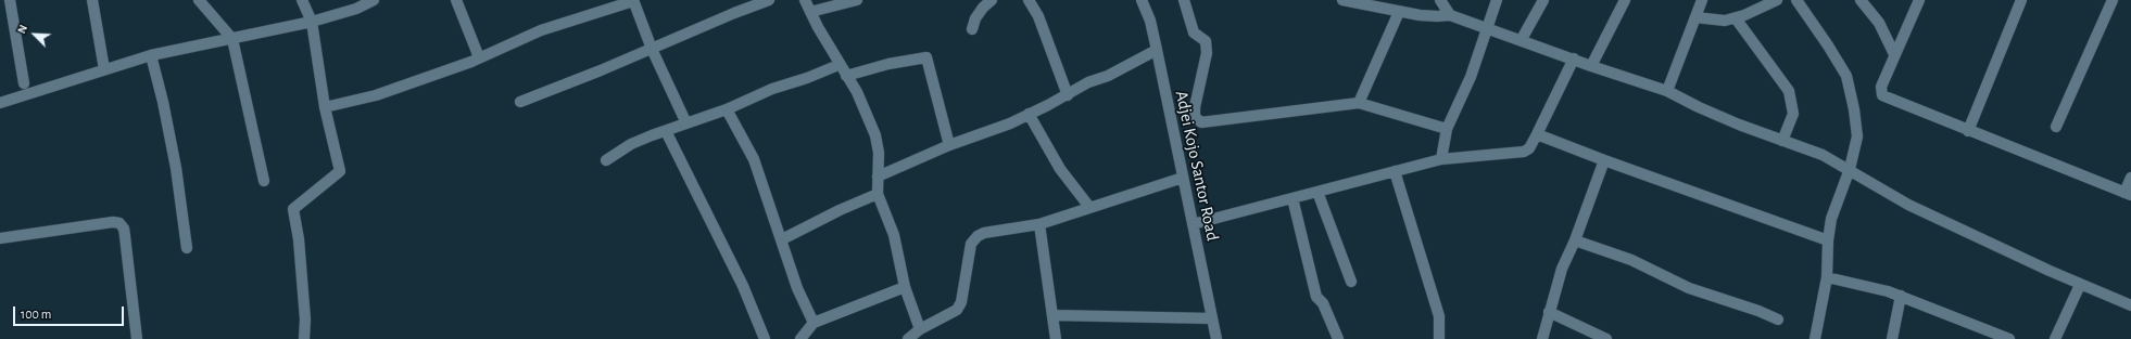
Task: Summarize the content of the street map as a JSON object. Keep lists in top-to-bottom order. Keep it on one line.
{"streets":{"street":["Adjei Kojo Santor Road"]},"scale_bar":"100 m","north":"top left"}
